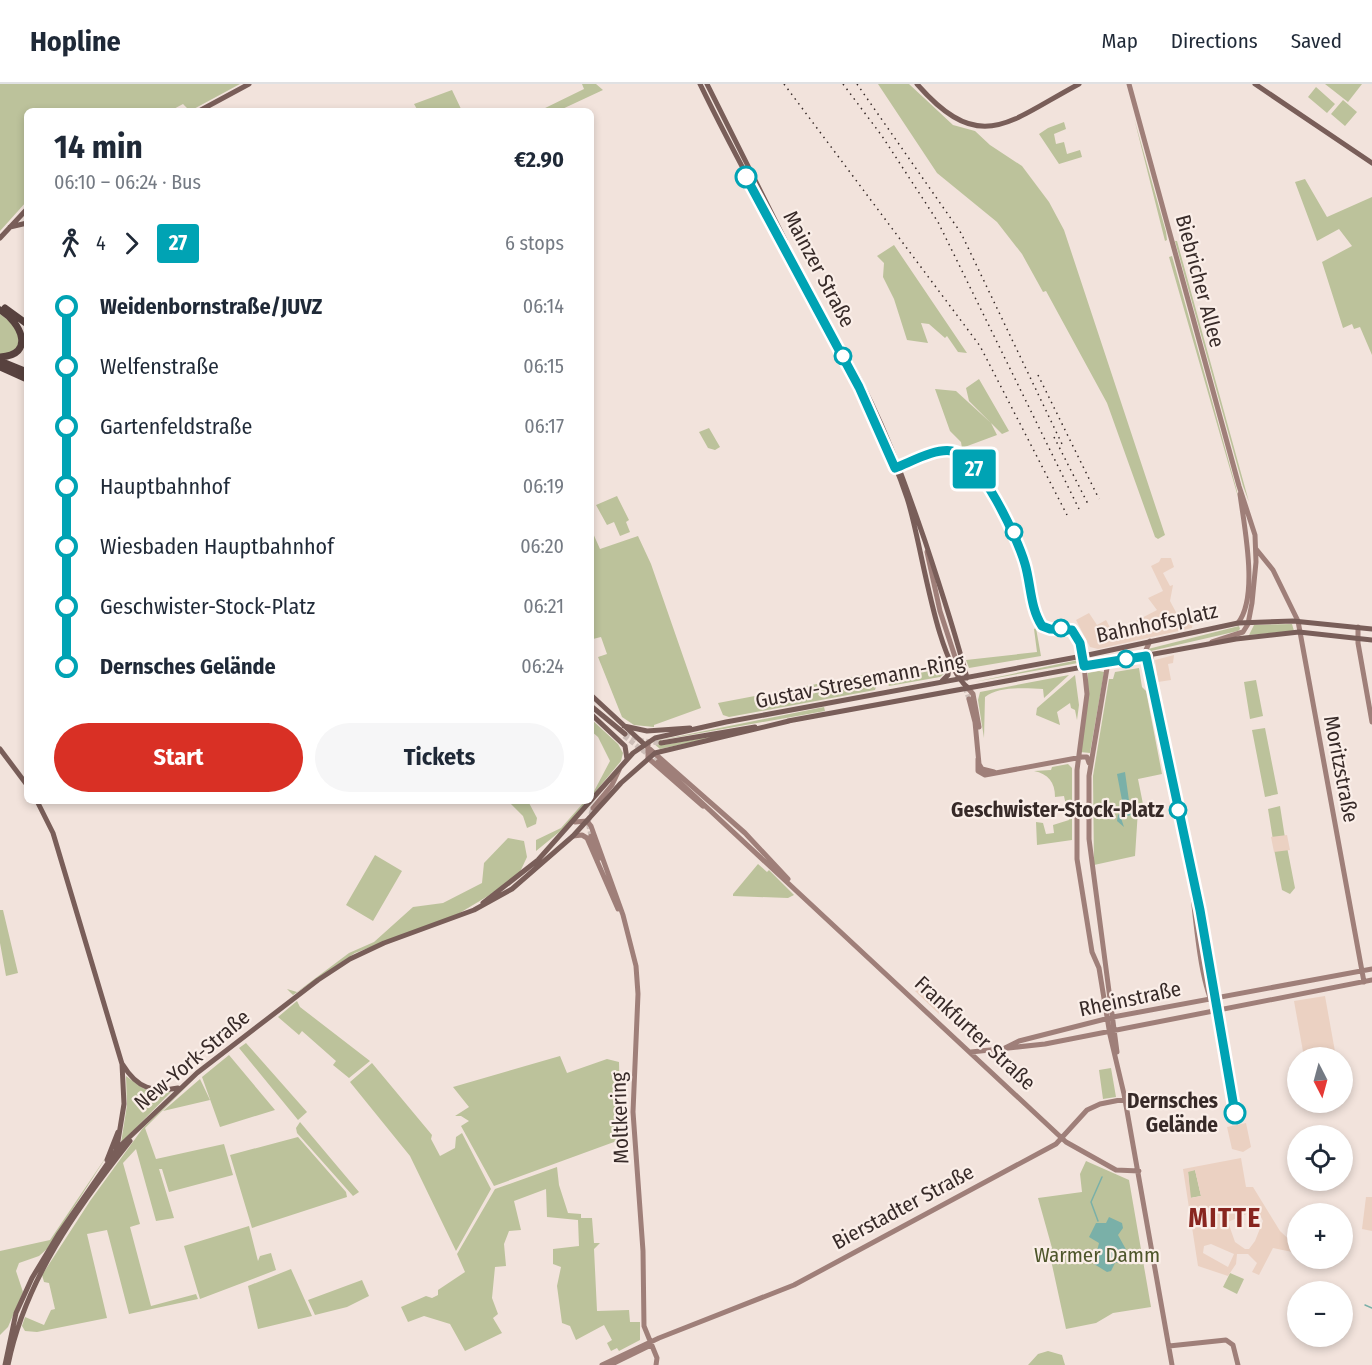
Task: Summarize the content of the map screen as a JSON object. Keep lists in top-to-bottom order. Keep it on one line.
{"streets":{"main road":["Mainzer Straße","Biebricher Allee","Bahnhofsplatz","Gustav-Stresemann-Ring","Moritzstraße","Rheinstraße","Frankfurter Straße","New-York-Straße","Moltkering","Bierstadter Straße"]},"crossings":[["Mainzer Straße","Gustav-Stresemann-Ring"],["Biebricher Allee","Bahnhofsplatz"],["Bahnhofsplatz","Gustav-Stresemann-Ring"],["Bahnhofsplatz","Moritzstraße"],["Gustav-Stresemann-Ring","Frankfurter Straße"],["Gustav-Stresemann-Ring","New-York-Straße"],["Moritzstraße","Rheinstraße"],["Frankfurter Straße","New-York-Straße"],["Frankfurter Straße","Bierstadter Straße"],["Moltkering","Bierstadter Straße"]],"districts":["MITTE"],"parks":["Warmer Damm"],"places":["Geschwister-Stock-Platz","Dernsches Gelände"],"lines":["bus line 27"],"north":"bottom","page":{"header":"Hopline","nav":["Map","Directions","Saved"],"on_map":"27","heading":["14 min","06:10 – 06:24 · Bus","€2.90"],"legs":["4","27","6 stops"],"list":[{"name":"Weidenbornstraße/JUVZ","value":"06:14"},{"name":"Welfenstraße","value":"06:15"},{"name":"Gartenfeldstraße","value":"06:17"},{"name":"Hauptbahnhof","value":"06:19"},{"name":"Wiesbaden Hauptbahnhof","value":"06:20"},{"name":"Geschwister-Stock-Platz","value":"06:21"},{"name":"Dernsches Gelände","value":"06:24"}],"buttons":["Start","Tickets"],"map_buttons":["+","−"]}}
